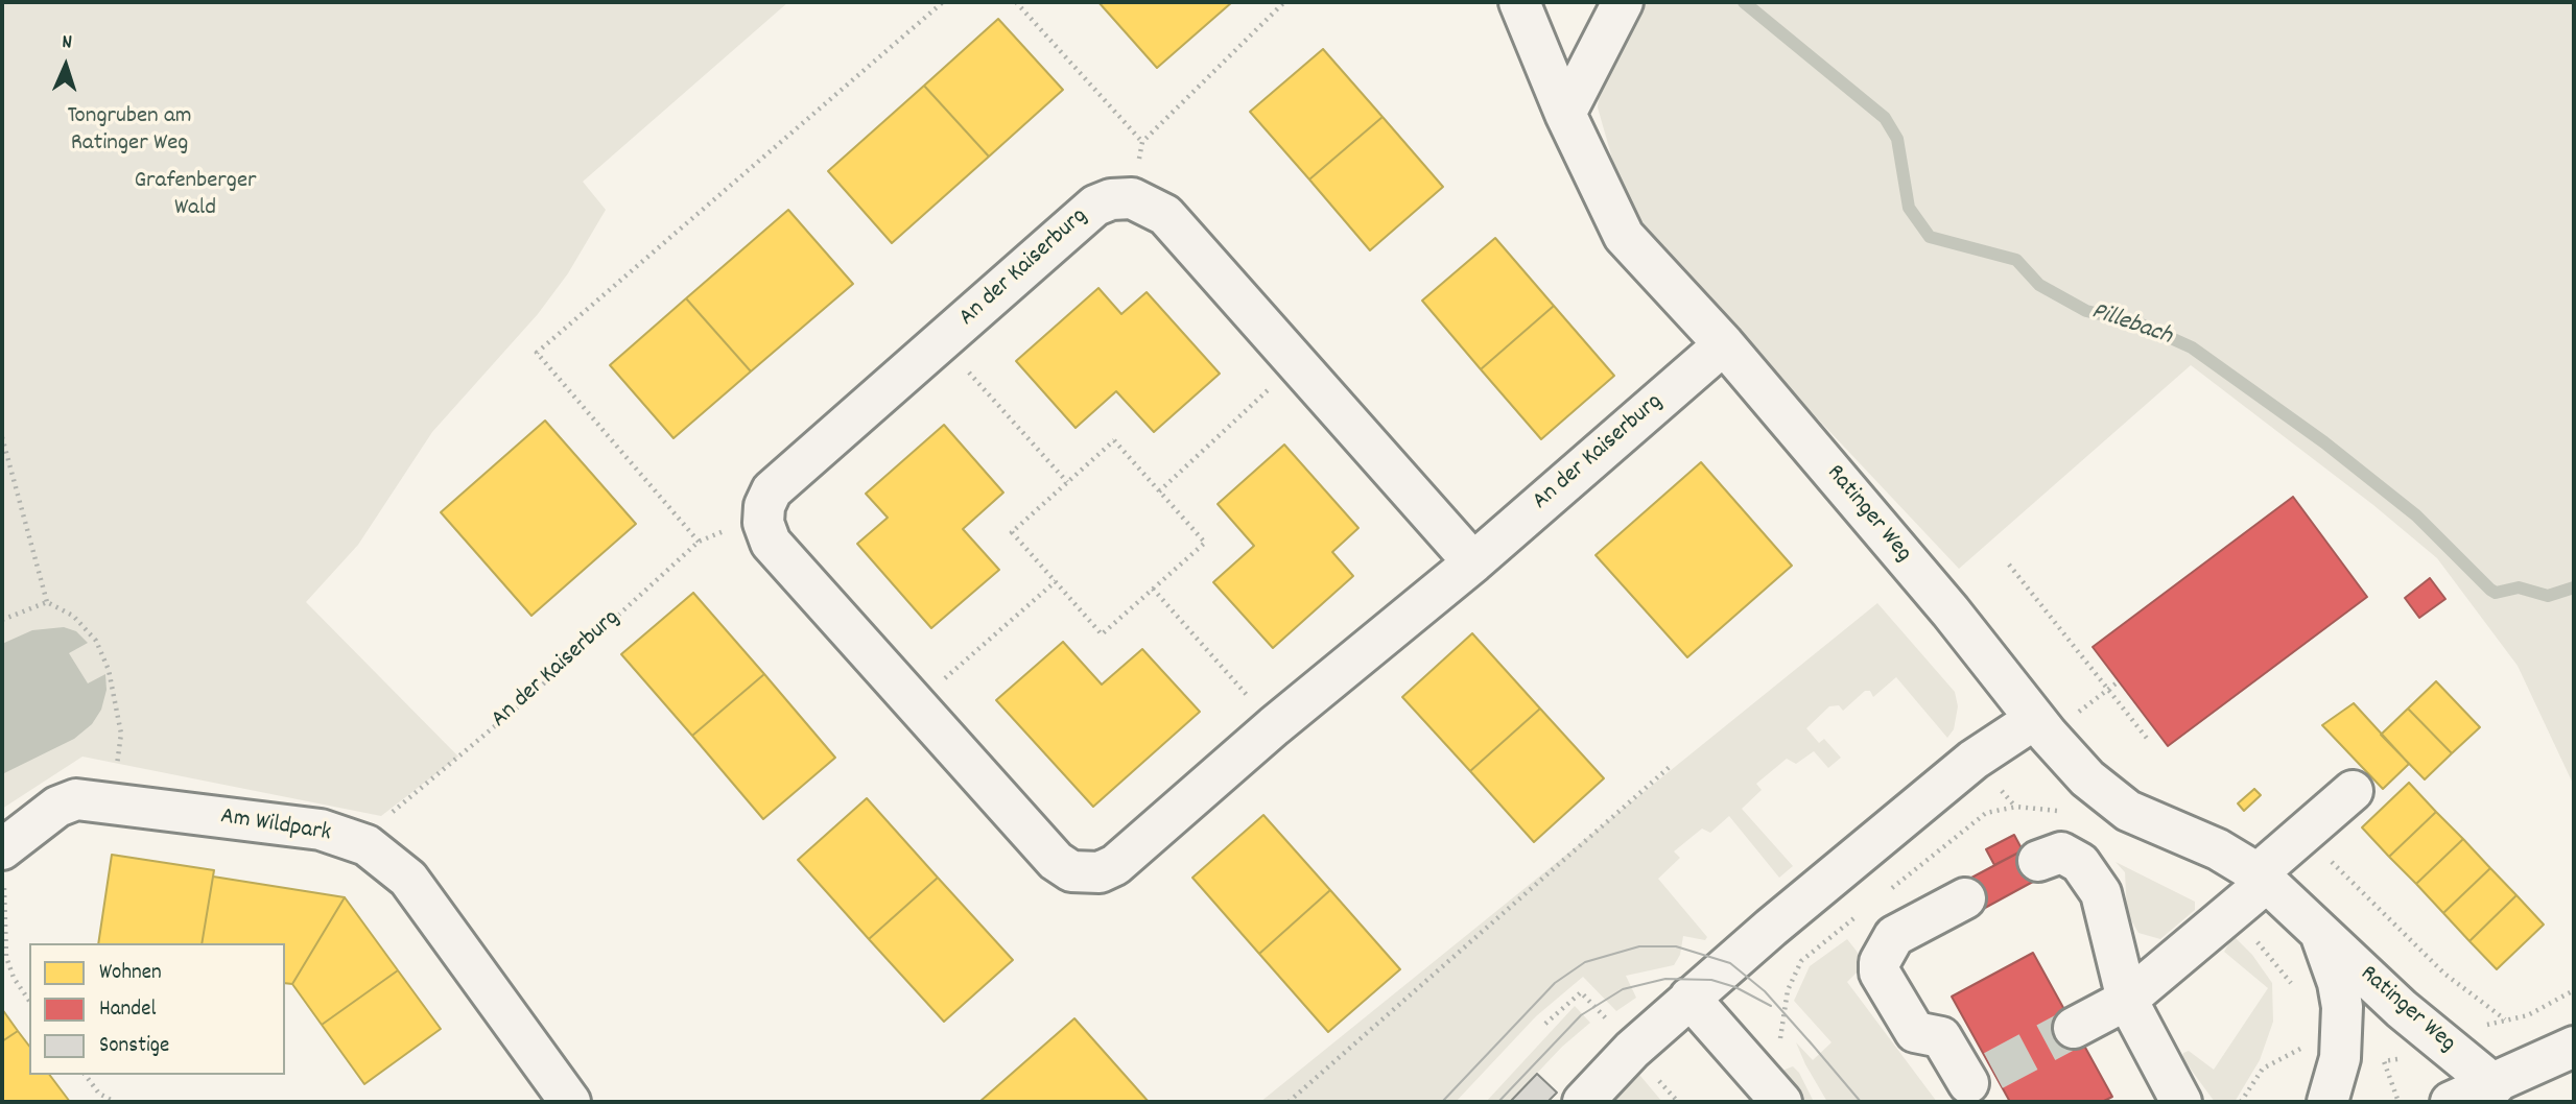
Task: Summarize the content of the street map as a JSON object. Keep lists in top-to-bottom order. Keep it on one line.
{"streets":{"street":["An der Kaiserburg","Ratinger Weg","Am Wildpark"]},"crossings":[["An der Kaiserburg","Ratinger Weg"],["An der Kaiserburg","Am Wildpark"]],"water":["Pillebach"],"parks":["Tongruben am Ratinger Weg","Grafenberger Wald"],"legend":["Wohnen","Handel","Sonstige"],"north":"top"}
